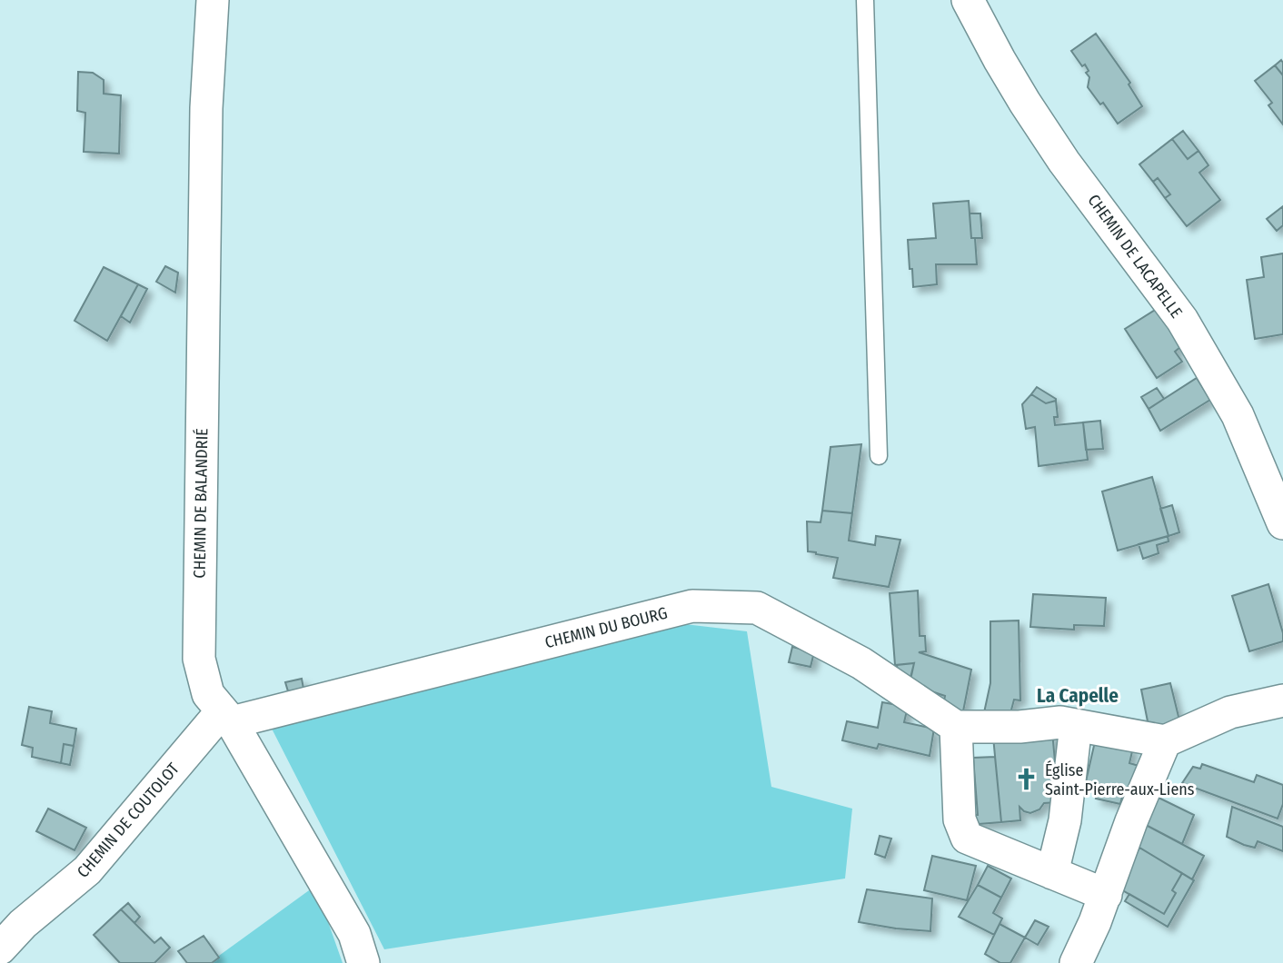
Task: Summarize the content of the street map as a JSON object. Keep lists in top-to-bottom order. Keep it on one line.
{"streets":{"street":["CHEMIN DE LACAPELLE","CHEMIN DE BALANDRIÉ","CHEMIN DU BOURG","CHEMIN DE COUTOLOT"]},"crossings":[["CHEMIN DE BALANDRIÉ","CHEMIN DU BOURG"],["CHEMIN DE BALANDRIÉ","CHEMIN DE COUTOLOT"],["CHEMIN DU BOURG","CHEMIN DE COUTOLOT"]],"districts":["La Capelle"],"places":{"church":["Église Saint-Pierre-aux-Liens"]}}
